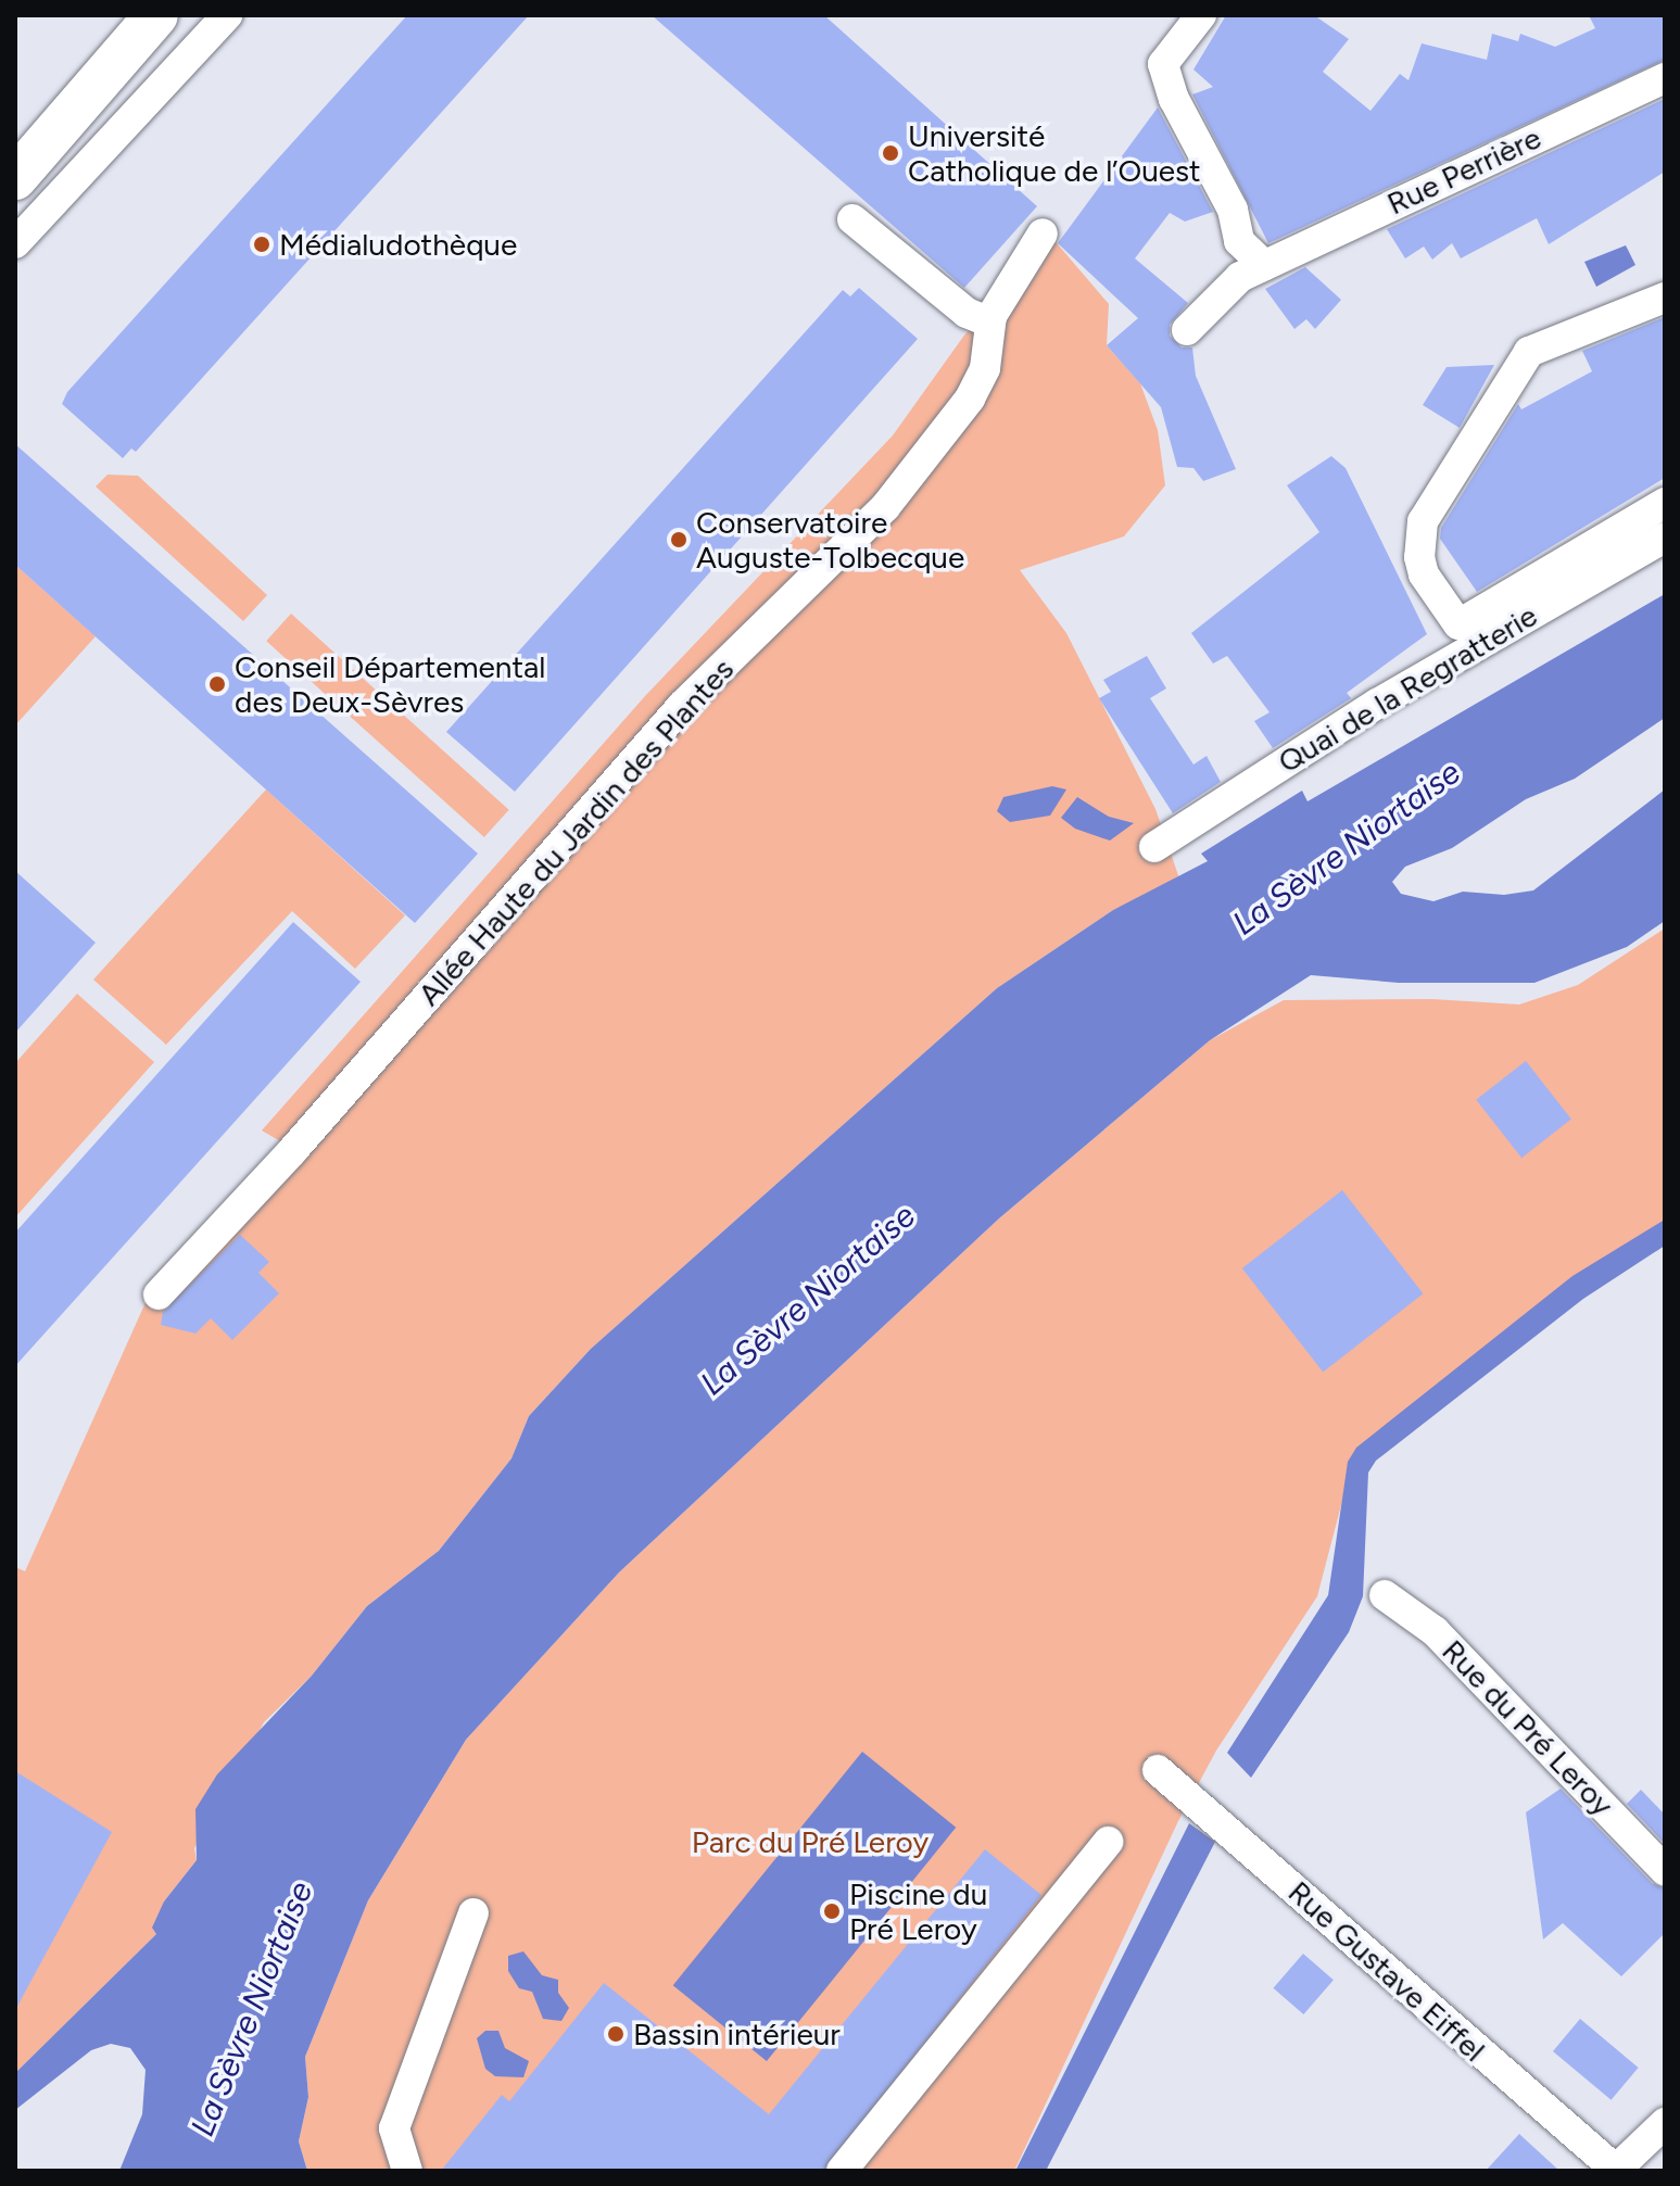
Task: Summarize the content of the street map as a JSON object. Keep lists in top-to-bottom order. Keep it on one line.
{"streets":{"street":["Rue Perrière","Quai de la Regratterie","Allée Haute du Jardin des Plantes","Rue du Pré Leroy","Rue Gustave Eiffel"]},"water":["La Sèvre Niortaise"],"parks":["Parc du Pré Leroy"],"places":["Université Catholique de l’Ouest","Médialudothèque","Conservatoire Auguste-Tolbecque","Conseil Départemental des Deux-Sèvres","Piscine du Pré Leroy","Bassin intérieur"]}
